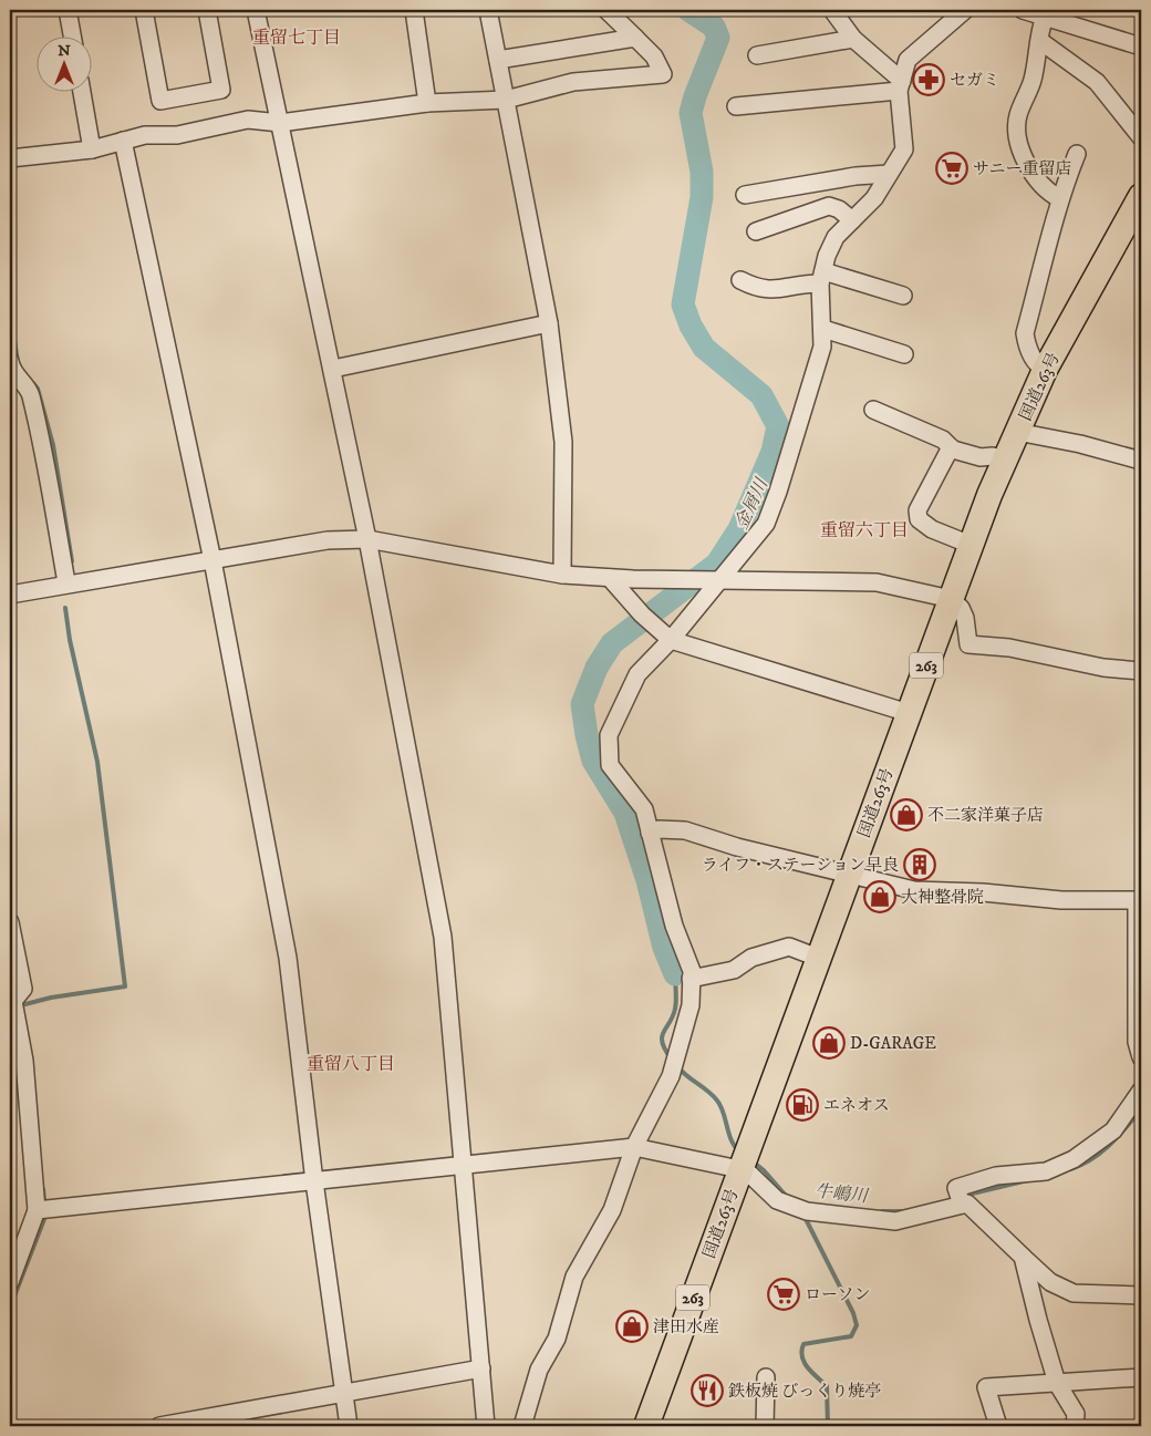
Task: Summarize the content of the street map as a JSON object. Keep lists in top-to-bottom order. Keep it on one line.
{"streets":{"highway":["国道263号","263"]},"districts":["重留七丁目","重留六丁目","重留八丁目"],"water":["金屑川","牛嶋川"],"places":{"pharmacy":["セガミ"],"supermarket":["サニー重留店","ローソン"],"shop":["不二家洋菓子店","大神整骨院","D-GARAGE","津田水産"],"building":["ライフ・ステーション早良"],"fuel station":["エネオス"],"restaurant":["鉄板焼 びっくり焼亭"]},"north":"top"}
